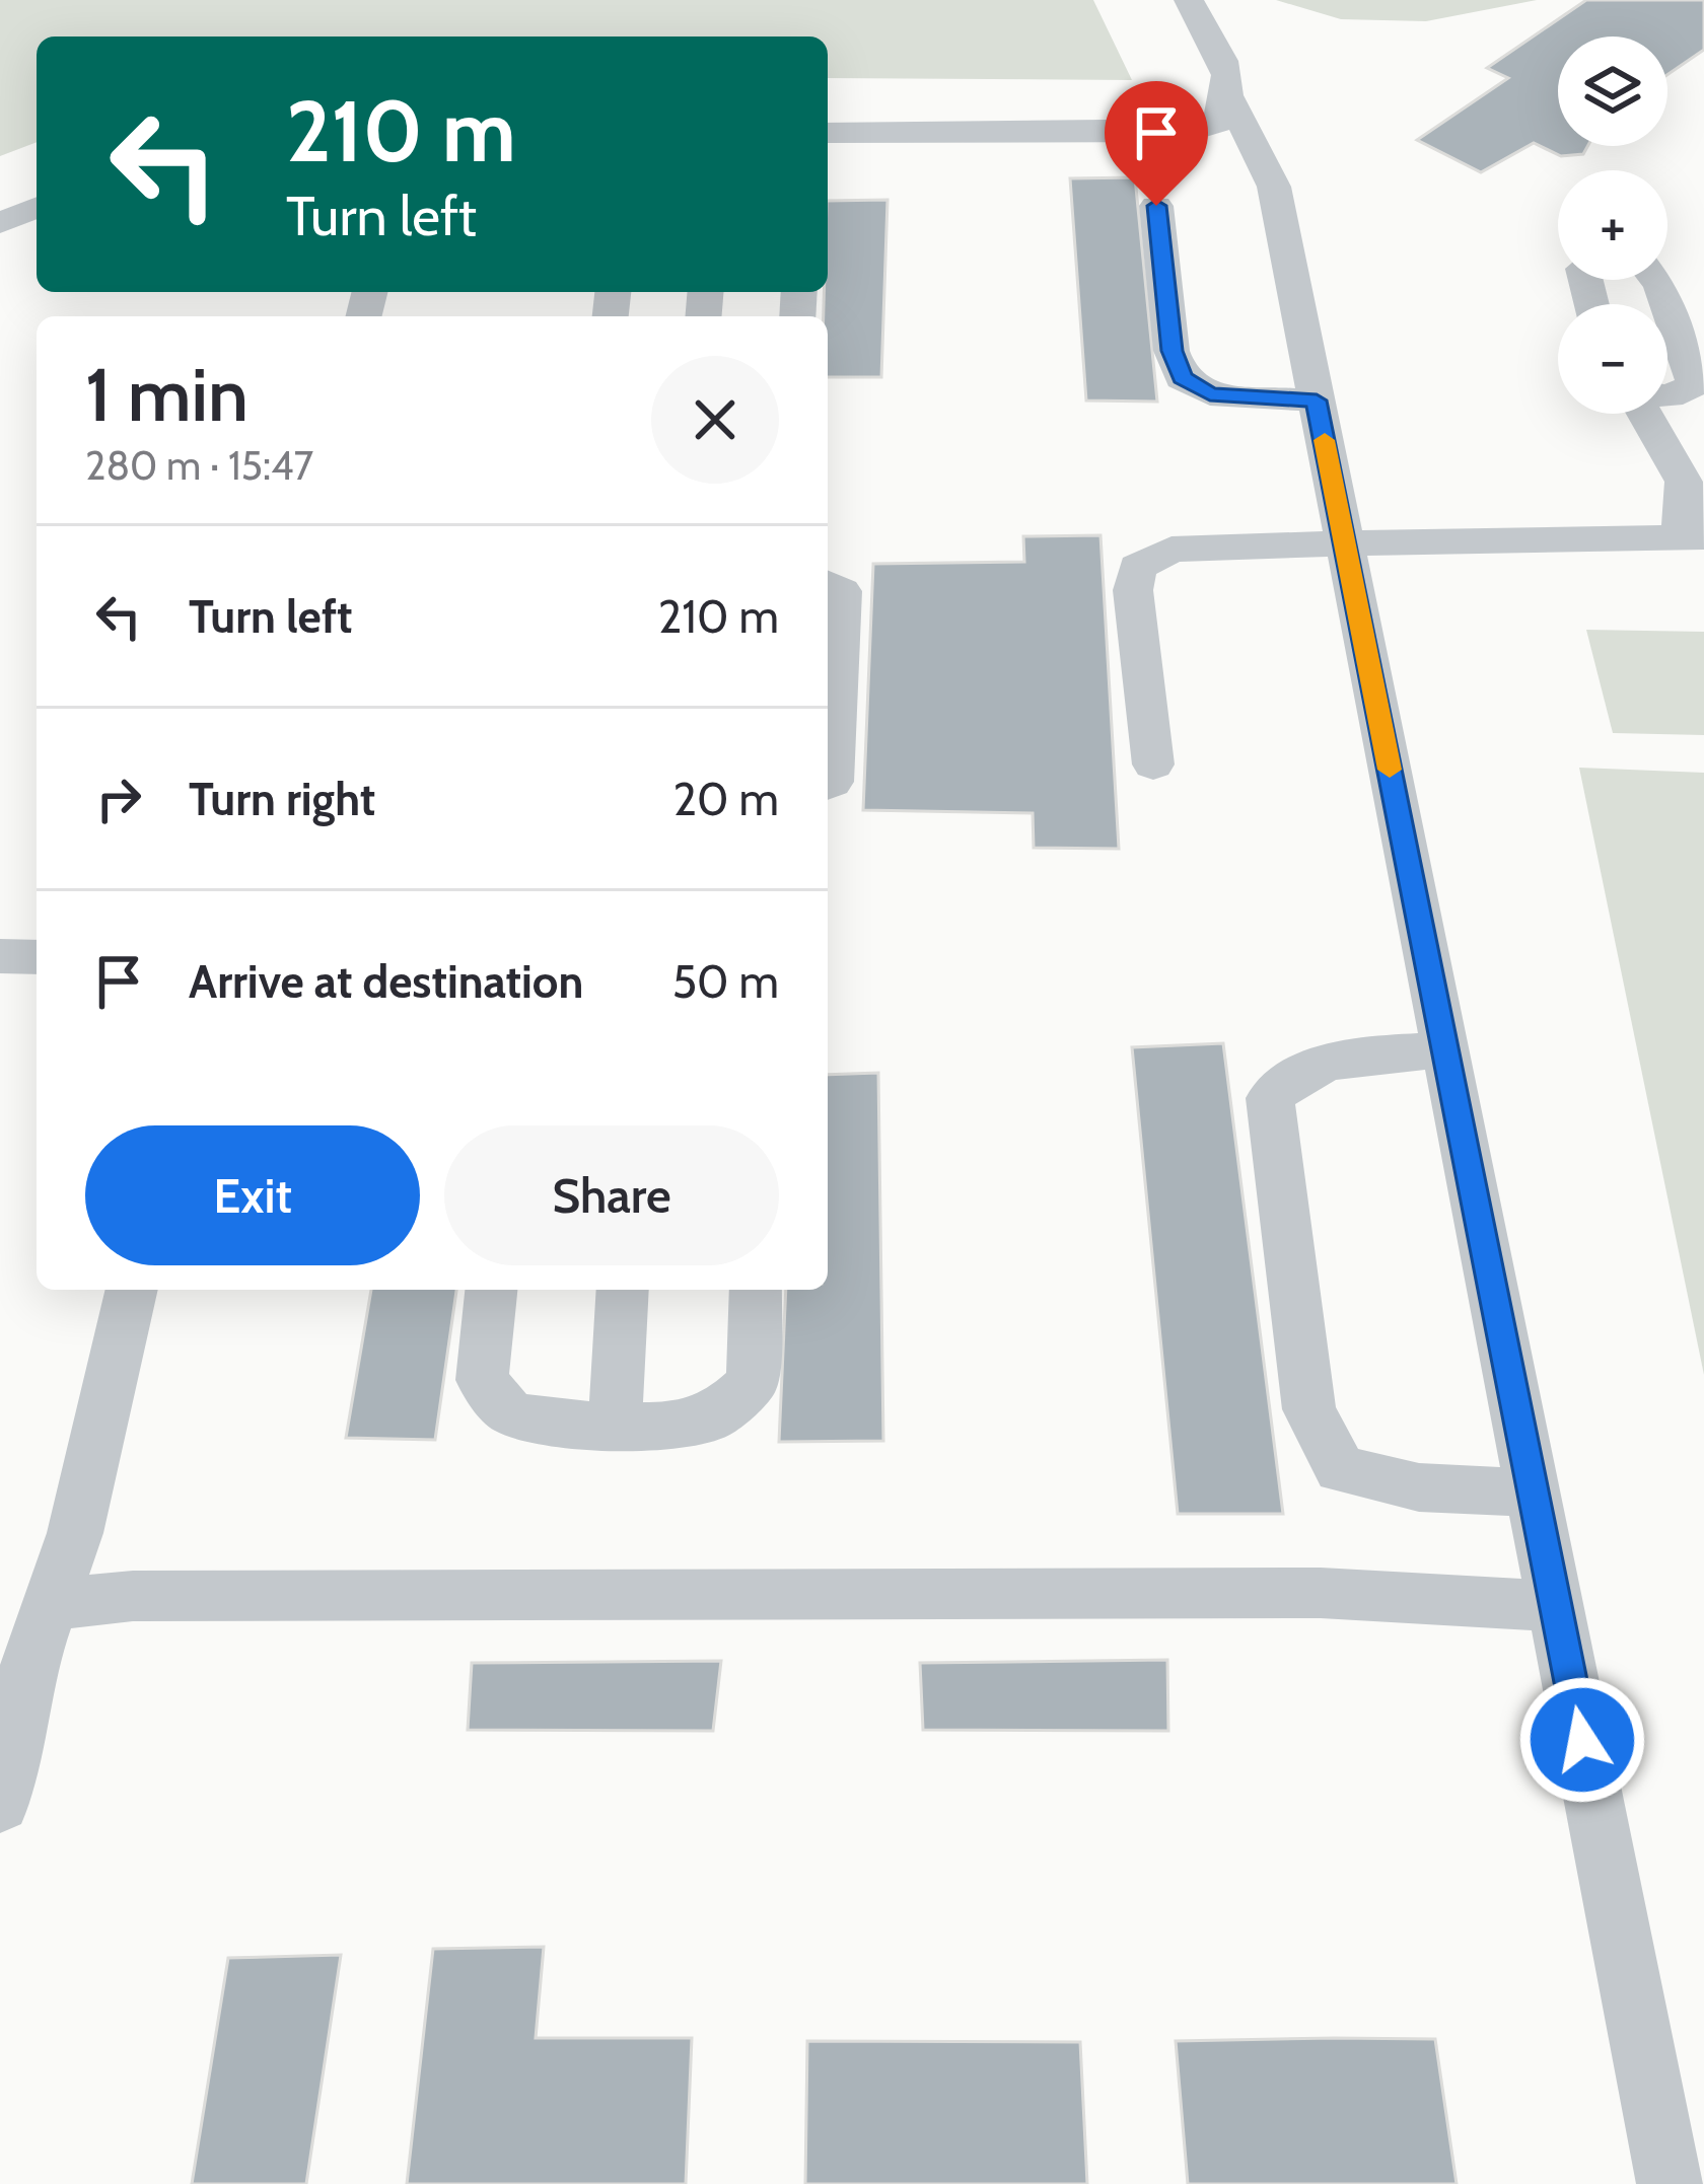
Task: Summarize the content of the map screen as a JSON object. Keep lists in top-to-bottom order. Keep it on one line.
{"page":{"map_buttons":["+","−"],"turn":["210 m","Turn left"],"heading":["1 min","280 m · 15:47"],"list":[{"name":"Turn left","value":"210 m"},{"name":"Turn right","value":"20 m"},{"name":"Arrive at destination","value":"50 m"}],"buttons":["Exit","Share"]}}
